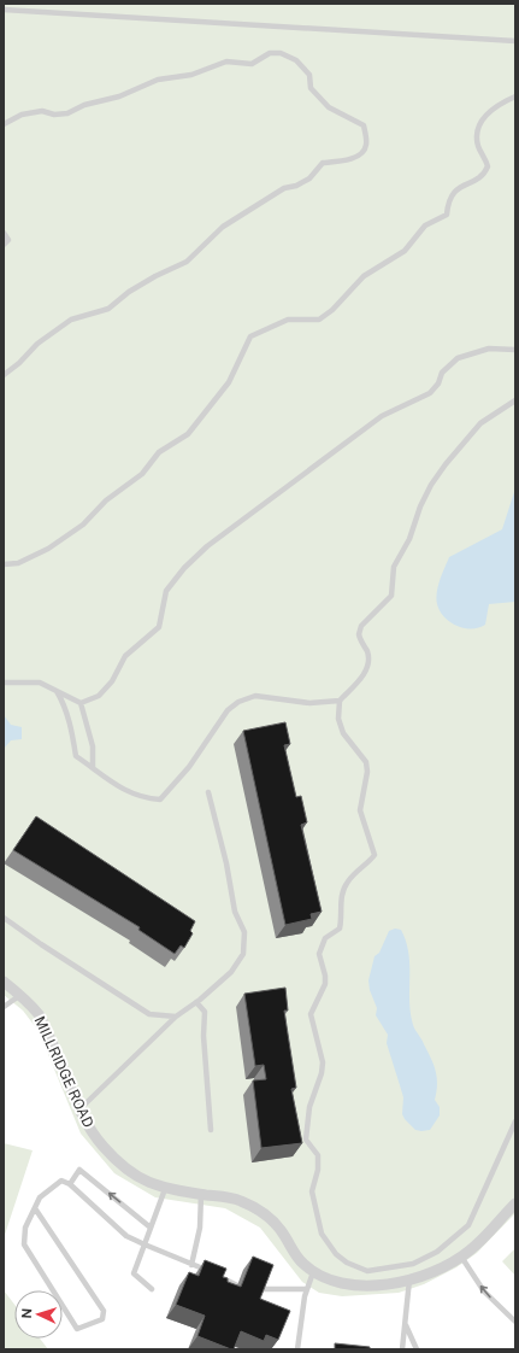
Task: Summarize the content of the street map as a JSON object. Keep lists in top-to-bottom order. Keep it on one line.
{"streets":{"street":["MILLRIDGE ROAD"]},"north":"left"}
